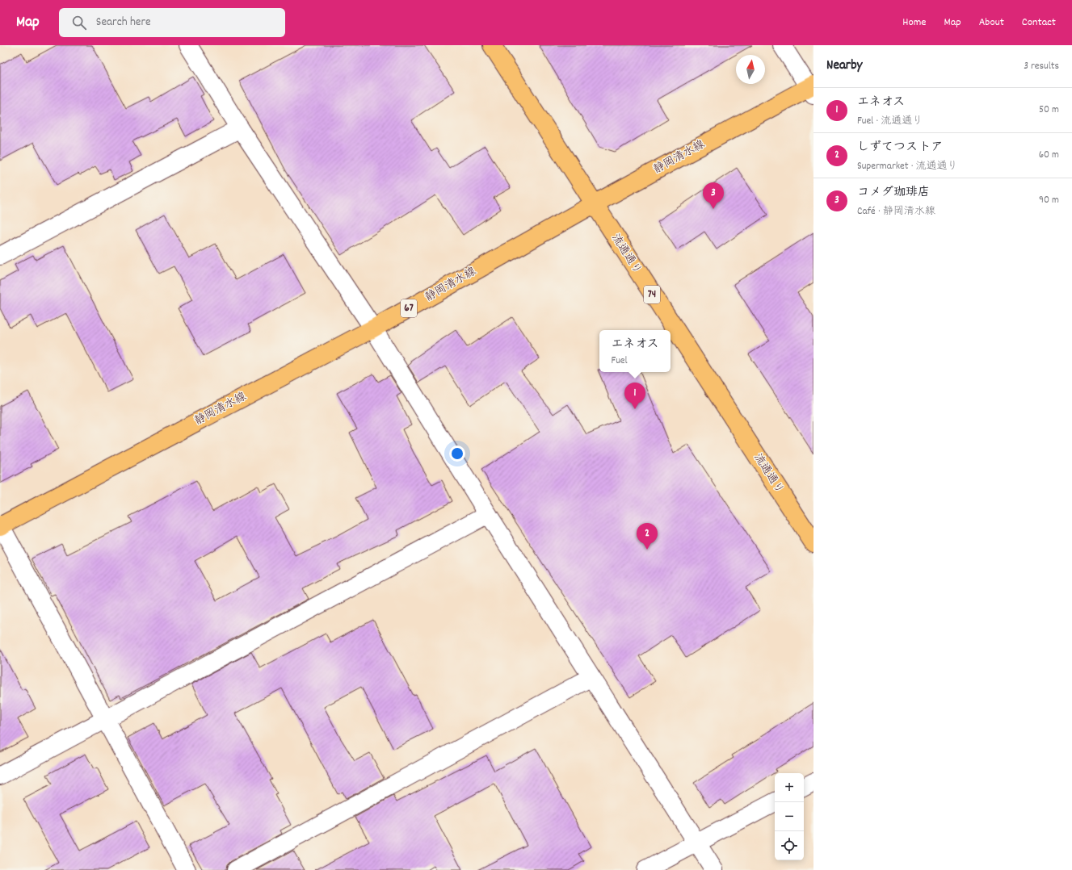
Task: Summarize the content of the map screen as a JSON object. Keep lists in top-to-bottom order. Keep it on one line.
{"streets":{"main road":["静岡清水線","流通通り","74","67"]},"crossings":[["静岡清水線","流通通り"]],"north":"top","page":{"header":"Map","search":"Search here","nav":["Home","Map","About","Contact"],"heading":["Nearby","3 results"],"list":[{"mark":"1","name":"エネオス","note":"Fuel · 流通通り","value":"50 m"},{"mark":"2","name":"しずてつストア","note":"Supermarket · 流通通り","value":"60 m"},{"mark":"3","name":"コメダ珈琲店","note":"Café · 静岡清水線","value":"90 m"}],"pins":["3","1","2"],"popup":["エネオス","Fuel"],"map_buttons":["+","−"]}}
